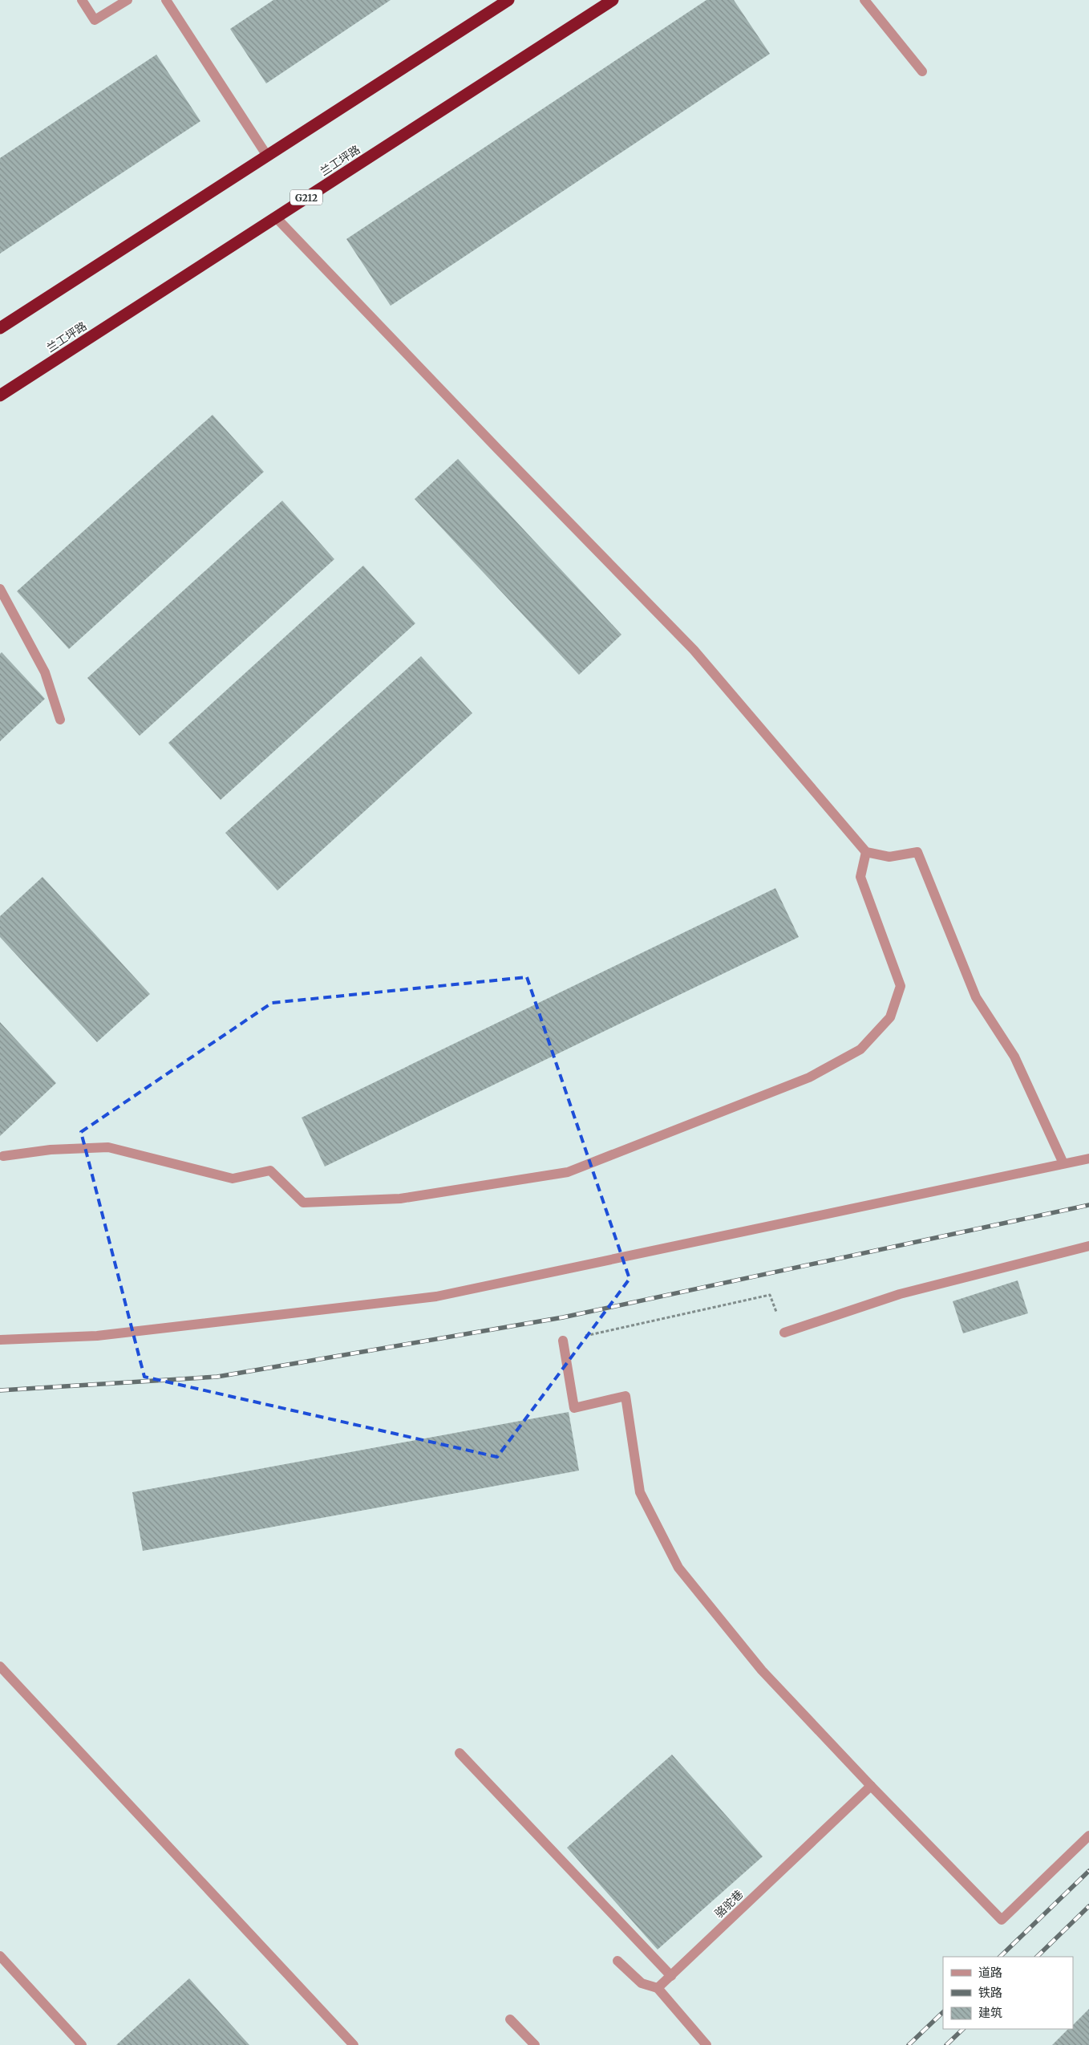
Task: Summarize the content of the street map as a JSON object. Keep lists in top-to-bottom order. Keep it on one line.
{"streets":{"highway":["兰工坪路","G212"],"street":["骆驼巷"]},"legend":["道路","铁路","建筑"]}
